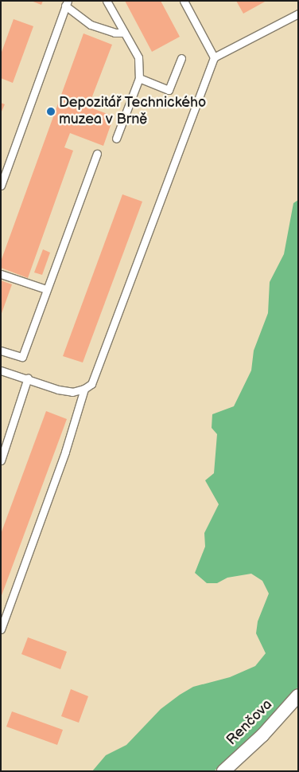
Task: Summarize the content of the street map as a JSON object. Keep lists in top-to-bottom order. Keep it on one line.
{"streets":{"street":["Renčova"]},"places":["Depozitář Technického muzea v Brně"]}
